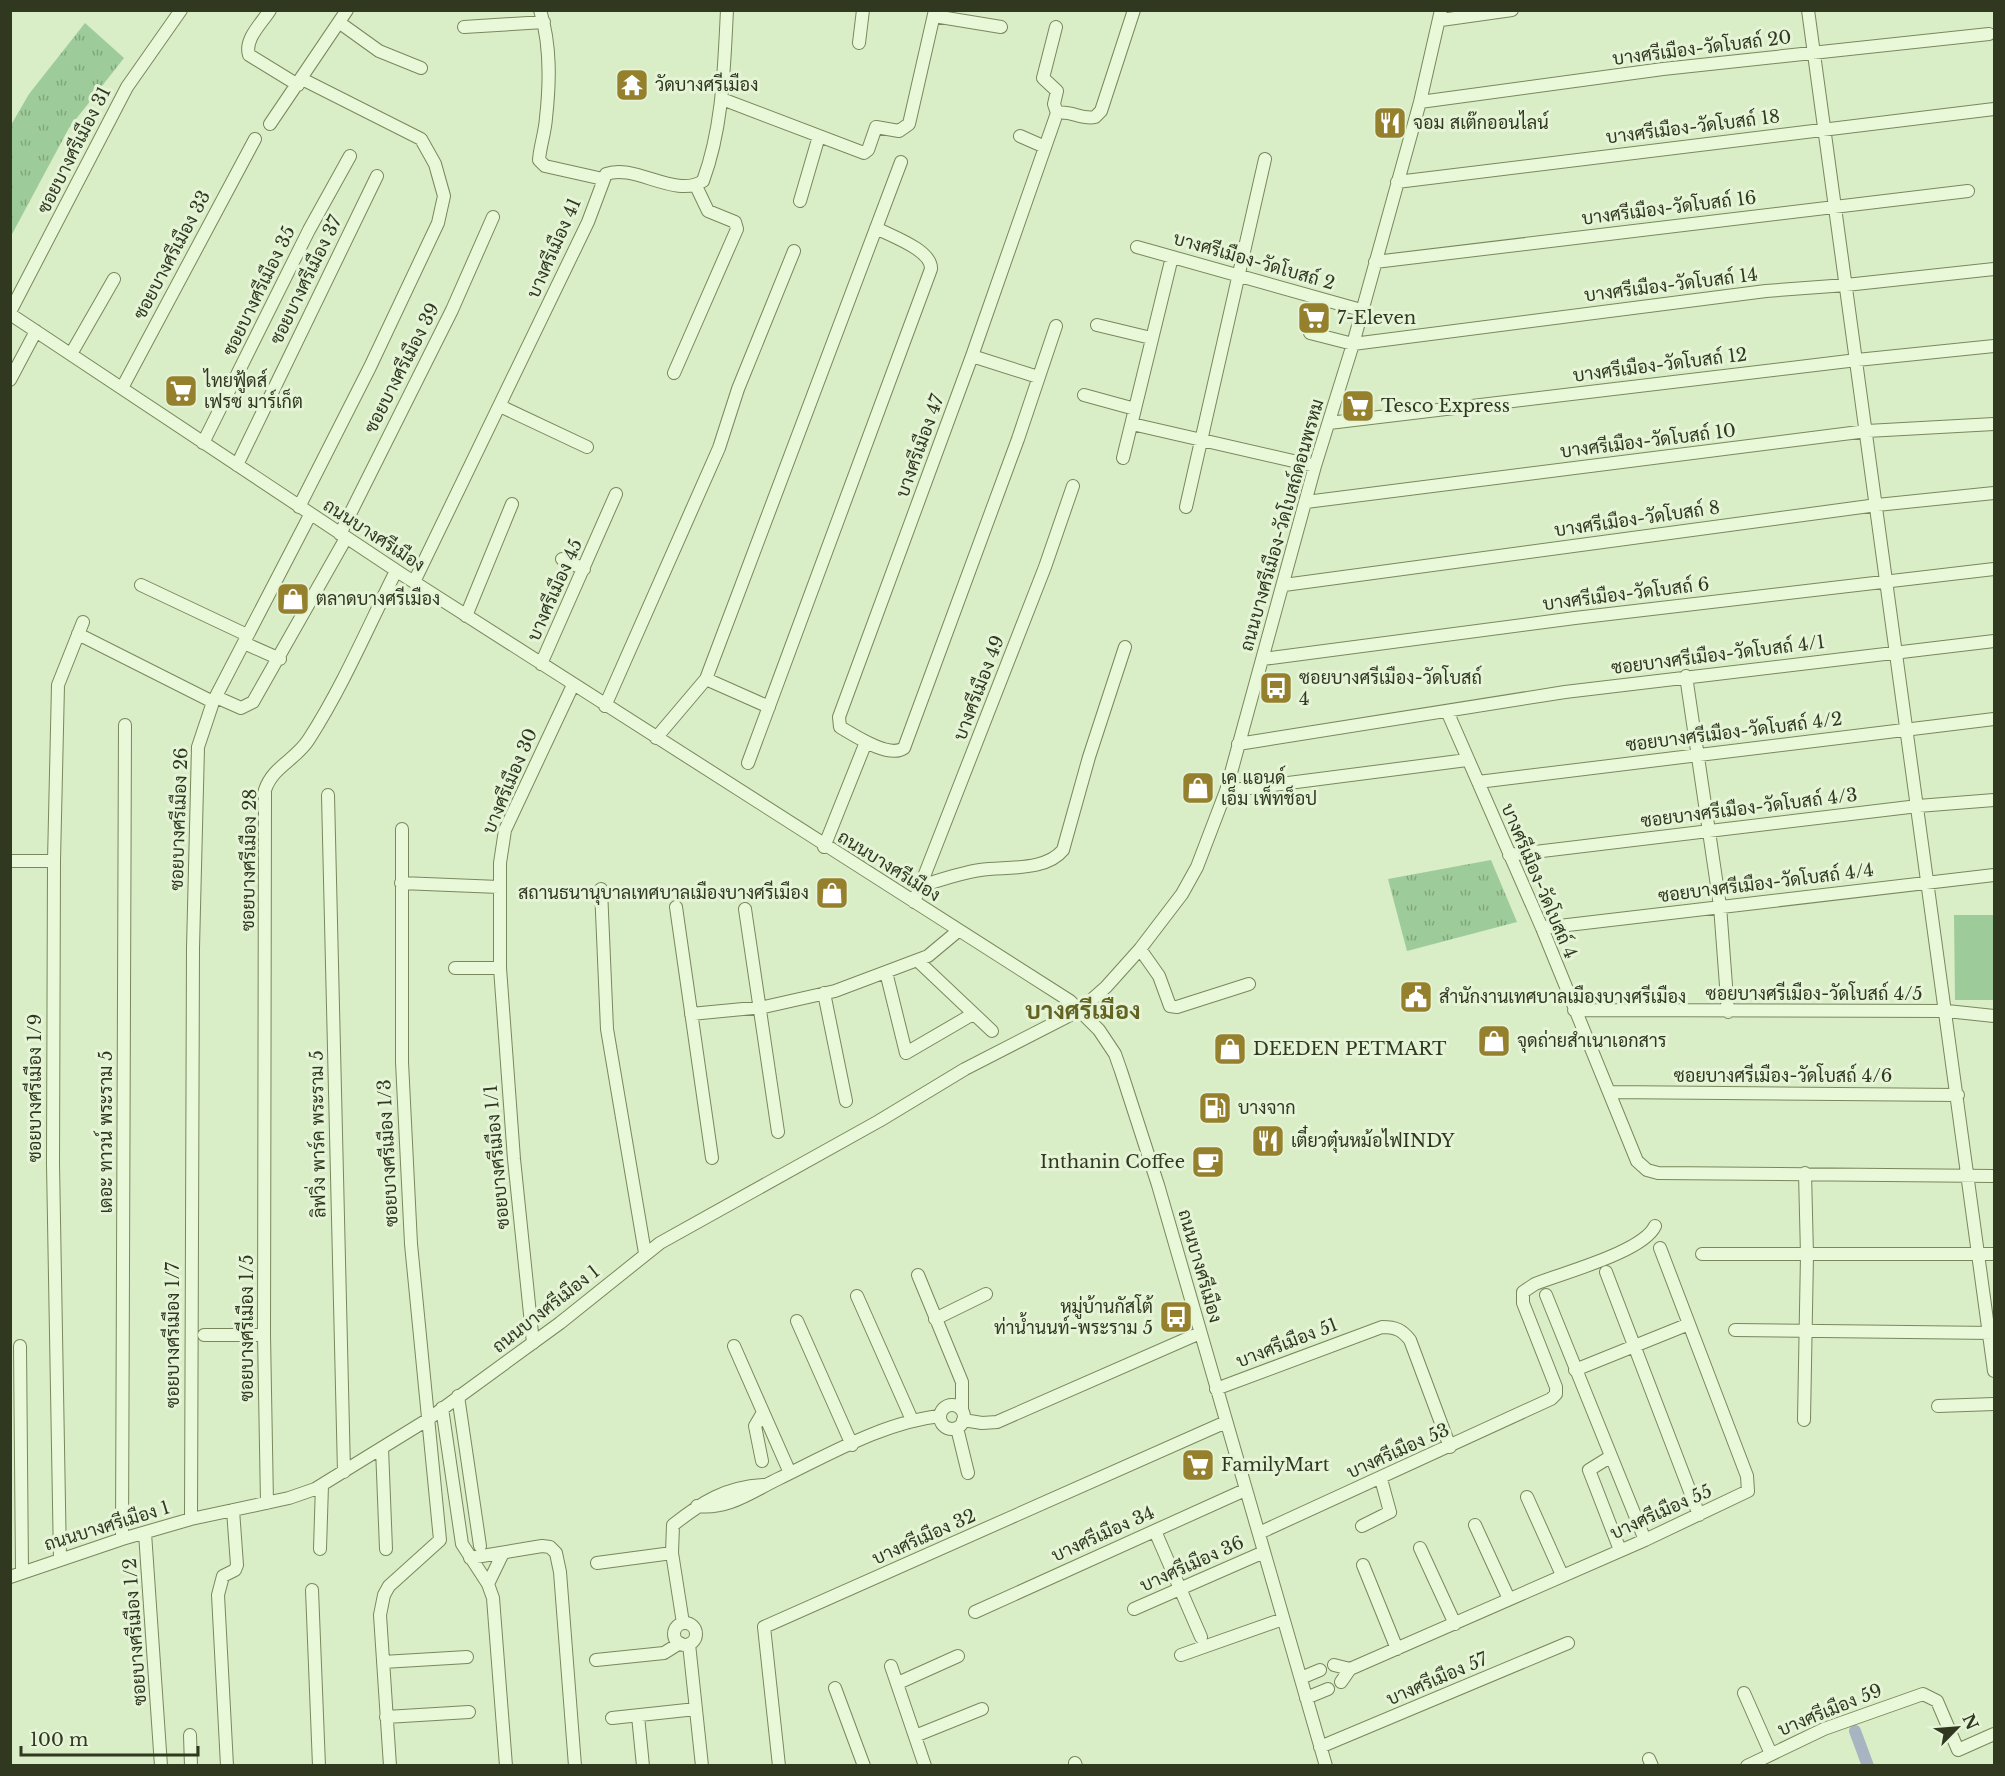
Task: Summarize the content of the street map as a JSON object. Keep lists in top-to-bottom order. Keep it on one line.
{"streets":{"street":["บางศรีเมือง-วัดโบสถ์ 20","บางศรีเมือง-วัดโบสถ์ 18","ซอยบางศรีเมือง 31","บางศรีเมือง-วัดโบสถ์ 16","บางศรีเมือง 41","ซอยบางศรีเมือง 33","บางศรีเมือง-วัดโบสถ์ 2","ซอยบางศรีเมือง 37","บางศรีเมือง-วัดโบสถ์ 14","ซอยบางศรีเมือง 35","บางศรีเมือง-วัดโบสถ์ 12","ซอยบางศรีเมือง 39","บางศรีเมือง-วัดโบสถ์ 10","บางศรีเมือง 47","บางศรีเมือง-วัดโบสถ์ 8","ถนนบางศรีเมือง-วัดโบสถ์ดอนพรหม","ถนนบางศรีเมือง","บางศรีเมือง 45","บางศรีเมือง-วัดโบสถ์ 6","ซอยบางศรีเมือง-วัดโบสถ์ 4/1","บางศรีเมือง 49","ซอยบางศรีเมือง-วัดโบสถ์ 4/2","บางศรีเมือง 30","ซอยบางศรีเมือง-วัดโบสถ์ 4/3","ซอยบางศรีเมือง 26","ซอยบางศรีเมือง 28","บางศรีเมือง-วัดโบสถ์ 4","ซอยบางศรีเมือง-วัดโบสถ์ 4/4","ซอยบางศรีเมือง-วัดโบสถ์ 4/5","ซอยบางศรีเมือง-วัดโบสถ์ 4/6","ซอยบางศรีเมือง 1/9","เดอะ ทาวน์ พระราม 5","ลิฟวิ่ง พาร์ค พระราม 5","ซอยบางศรีเมือง 1/3","ซอยบางศรีเมือง 1/1","ถนนบางศรีเมือง 1","ซอยบางศรีเมือง 1/5","ซอยบางศรีเมือง 1/7","บางศรีเมือง 51","บางศรีเมือง 53","บางศรีเมือง 55","บางศรีเมือง 34","บางศรีเมือง 32","บางศรีเมือง 36","ซอยบางศรีเมือง 1/2","บางศรีเมือง 57","บางศรีเมือง 59"]},"crossings":[["บางศรีเมือง-วัดโบสถ์ 20","ถนนบางศรีเมือง-วัดโบสถ์ดอนพรหม"],["บางศรีเมือง-วัดโบสถ์ 18","ถนนบางศรีเมือง-วัดโบสถ์ดอนพรหม"],["ซอยบางศรีเมือง 31","ถนนบางศรีเมือง"],["บางศรีเมือง-วัดโบสถ์ 16","ถนนบางศรีเมือง-วัดโบสถ์ดอนพรหม"],["บางศรีเมือง 41","ถนนบางศรีเมือง"],["ซอยบางศรีเมือง 33","ถนนบางศรีเมือง"],["บางศรีเมือง-วัดโบสถ์ 2","ถนนบางศรีเมือง-วัดโบสถ์ดอนพรหม"],["ซอยบางศรีเมือง 37","ถนนบางศรีเมือง"],["บางศรีเมือง-วัดโบสถ์ 14","ถนนบางศรีเมือง-วัดโบสถ์ดอนพรหม"],["ซอยบางศรีเมือง 35","ถนนบางศรีเมือง"],["บางศรีเมือง-วัดโบสถ์ 12","ถนนบางศรีเมือง-วัดโบสถ์ดอนพรหม"],["ซอยบางศรีเมือง 39","ถนนบางศรีเมือง"],["ซอยบางศรีเมือง 39","ซอยบางศรีเมือง 26"],["บางศรีเมือง-วัดโบสถ์ 10","ถนนบางศรีเมือง-วัดโบสถ์ดอนพรหม"],["บางศรีเมือง-วัดโบสถ์ 8","ถนนบางศรีเมือง-วัดโบสถ์ดอนพรหม"],["ถนนบางศรีเมือง-วัดโบสถ์ดอนพรหม","ถนนบางศรีเมือง"],["ถนนบางศรีเมือง-วัดโบสถ์ดอนพรหม","บางศรีเมือง-วัดโบสถ์ 6"],["ถนนบางศรีเมือง-วัดโบสถ์ดอนพรหม","ถนนบางศรีเมือง 1"],["ถนนบางศรีเมือง","บางศรีเมือง 45"],["ถนนบางศรีเมือง","บางศรีเมือง 49"],["ถนนบางศรีเมือง","บางศรีเมือง 30"],["ถนนบางศรีเมือง","ซอยบางศรีเมือง 26"],["ถนนบางศรีเมือง","ซอยบางศรีเมือง 28"],["ถนนบางศรีเมือง","ถนนบางศรีเมือง 1"],["ถนนบางศรีเมือง","บางศรีเมือง 51"],["ถนนบางศรีเมือง","บางศรีเมือง 53"],["ถนนบางศรีเมือง","บางศรีเมือง 34"],["ถนนบางศรีเมือง","บางศรีเมือง 32"],["ถนนบางศรีเมือง","บางศรีเมือง 36"],["ถนนบางศรีเมือง","บางศรีเมือง 57"],["ซอยบางศรีเมือง-วัดโบสถ์ 4/1","บางศรีเมือง-วัดโบสถ์ 4"],["ซอยบางศรีเมือง-วัดโบสถ์ 4/2","บางศรีเมือง-วัดโบสถ์ 4"],["บางศรีเมือง 30","ซอยบางศรีเมือง 1/1"],["ซอยบางศรีเมือง-วัดโบสถ์ 4/3","บางศรีเมือง-วัดโบสถ์ 4"],["ซอยบางศรีเมือง 26","ซอยบางศรีเมือง 1/7"],["ซอยบางศรีเมือง 28","ซอยบางศรีเมือง 1/5"],["บางศรีเมือง-วัดโบสถ์ 4","ซอยบางศรีเมือง-วัดโบสถ์ 4/4"],["บางศรีเมือง-วัดโบสถ์ 4","ซอยบางศรีเมือง-วัดโบสถ์ 4/5"],["บางศรีเมือง-วัดโบสถ์ 4","ซอยบางศรีเมือง-วัดโบสถ์ 4/6"],["ซอยบางศรีเมือง 1/9","ถนนบางศรีเมือง 1"],["เดอะ ทาวน์ พระราม 5","ถนนบางศรีเมือง 1"],["ลิฟวิ่ง พาร์ค พระราม 5","ถนนบางศรีเมือง 1"],["ซอยบางศรีเมือง 1/3","ถนนบางศรีเมือง 1"],["ซอยบางศรีเมือง 1/1","ถนนบางศรีเมือง 1"],["ถนนบางศรีเมือง 1","ซอยบางศรีเมือง 1/5"],["ถนนบางศรีเมือง 1","ซอยบางศรีเมือง 1/7"],["ถนนบางศรีเมือง 1","ซอยบางศรีเมือง 1/2"],["บางศรีเมือง 51","บางศรีเมือง 53"]],"districts":["บางศรีเมือง"],"places":{"temple":["วัดบางศรีเมือง"],"restaurant":["จอม สเต๊กออนไลน์","เตี๋ยวตุ๋นหม้อไฟINDY"],"supermarket":["7-Eleven","ไทยฟู้ดส์ เฟรซ มาร์เก็ต","Tesco Express","FamilyMart"],"shop":["ตลาดบางศรีเมือง","เค แอนด์ เอ็ม เพ็ทช็อป","สถานธนานุบาลเทศบาลเมืองบางศรีเมือง","จุดถ่ายสำเนาเอกสาร","DEEDEN PETMART"],"bus stop":["ซอยบางศรีเมือง-วัดโบสถ์ 4","หมู่บ้านกัสโต้ ท่าน้ำนนท์-พระราม 5"],"public building":["สำนักงานเทศบาลเมืองบางศรีเมือง"],"fuel station":["บางจาก"],"cafe":["Inthanin Coffee"]},"scale_bar":"100 m","north":"top right"}
